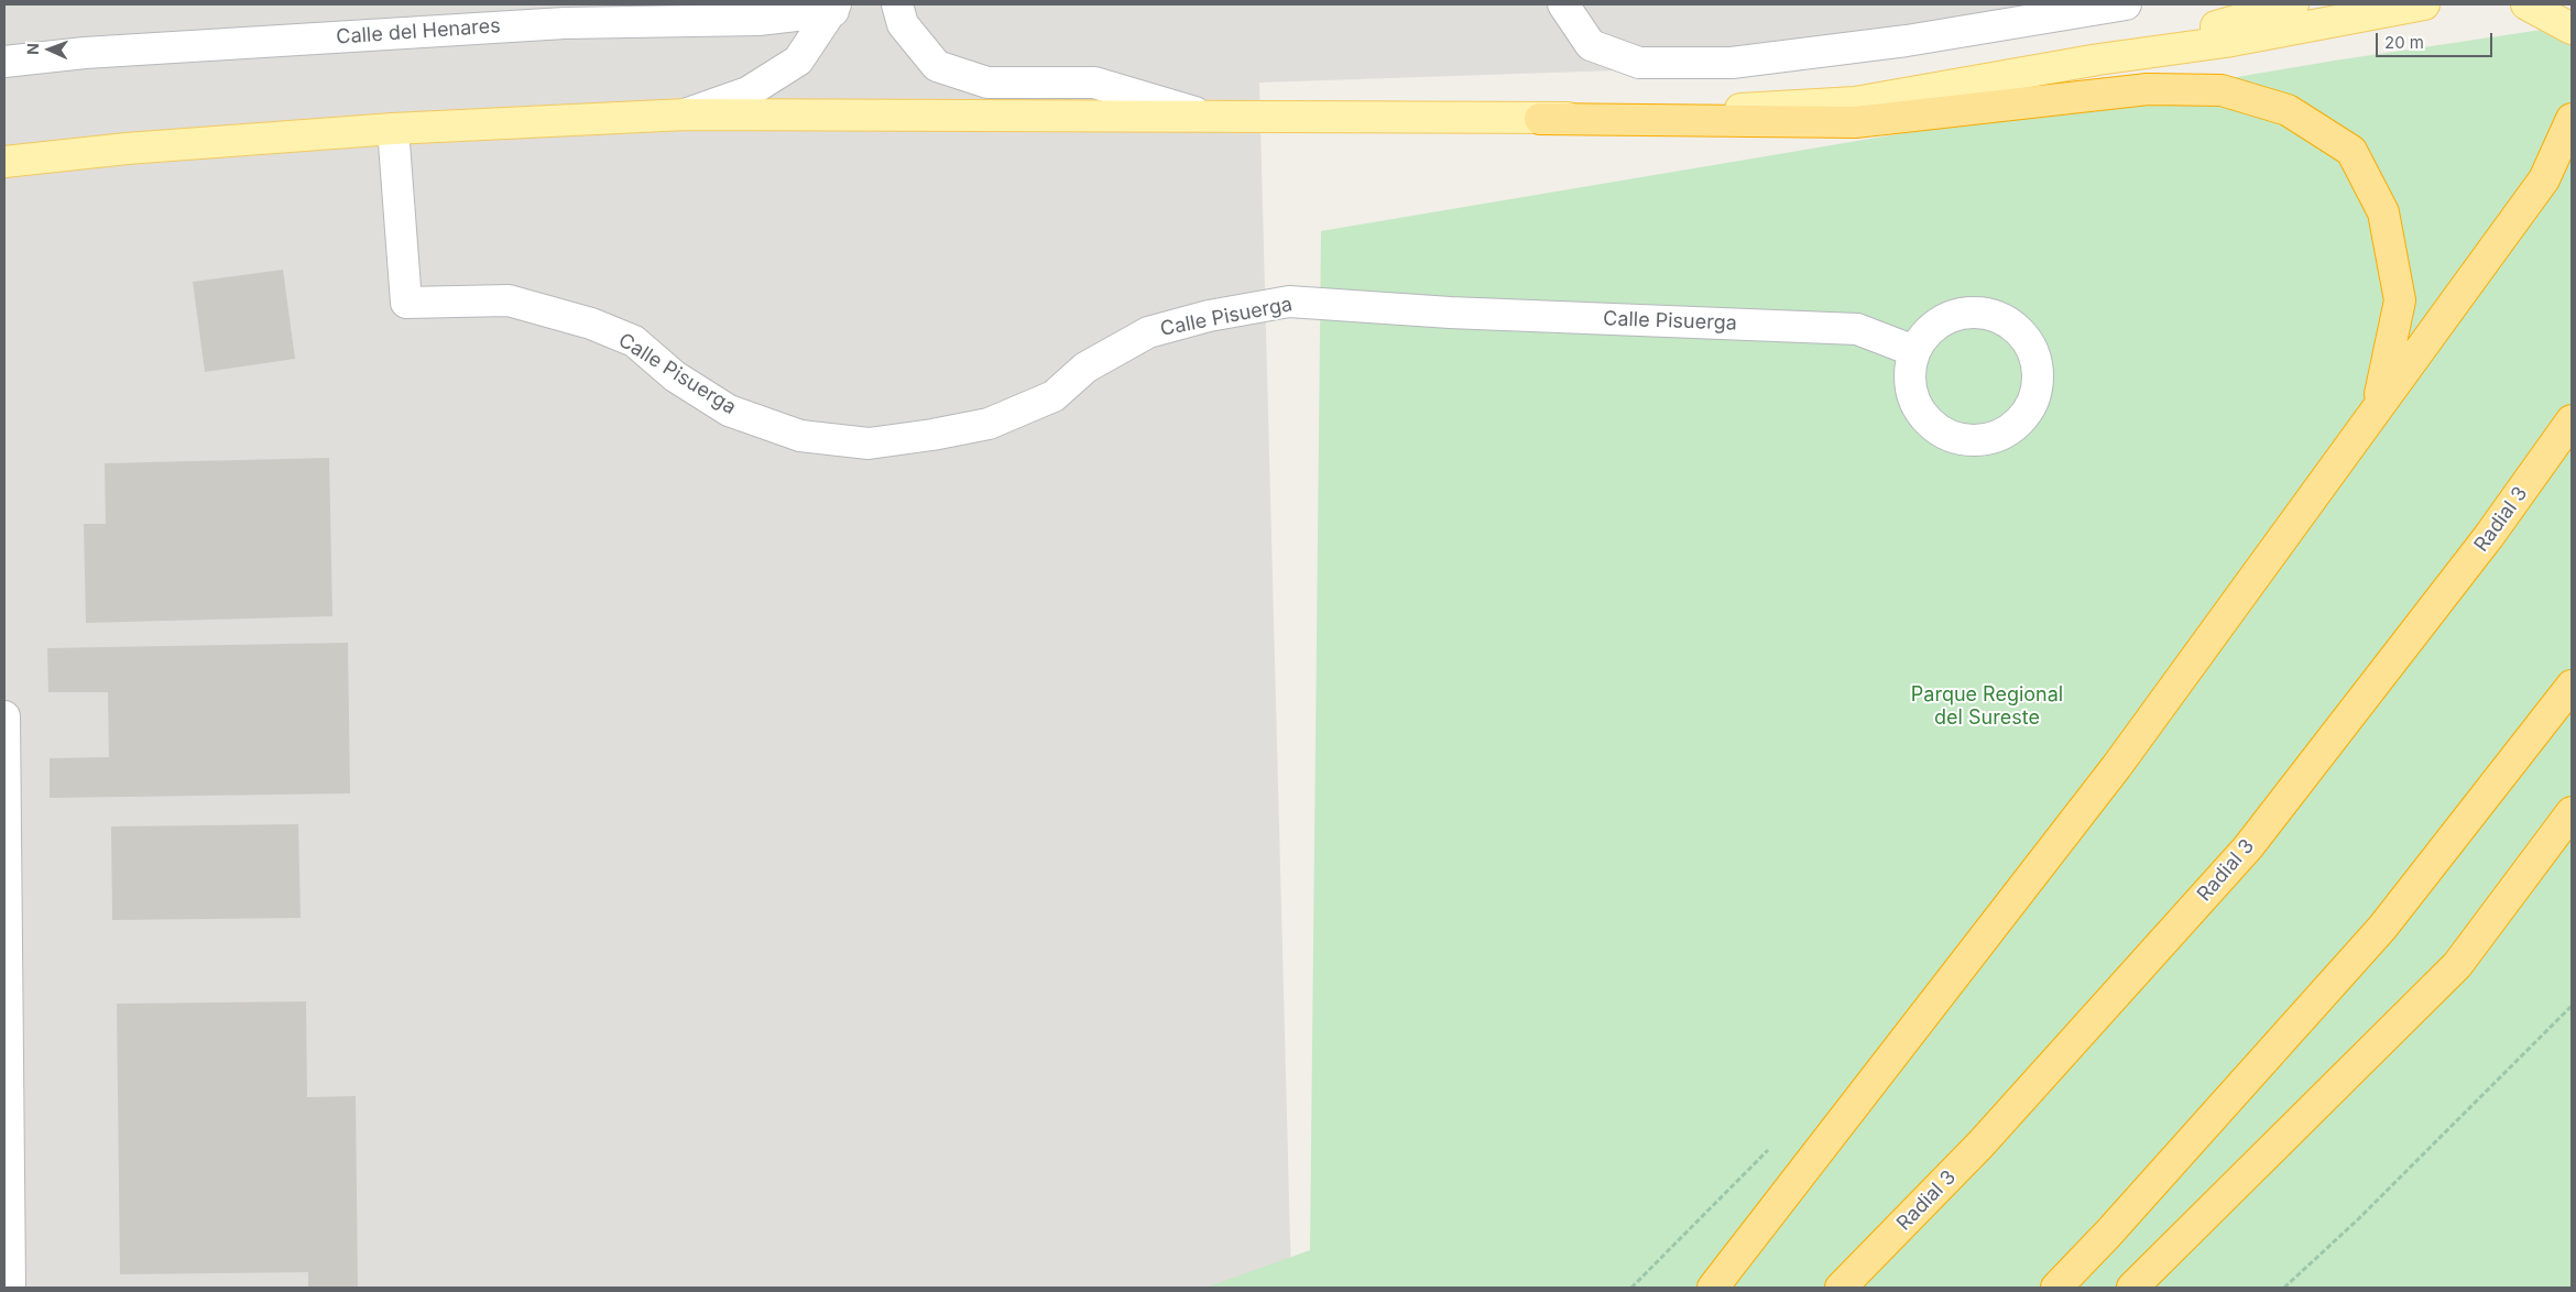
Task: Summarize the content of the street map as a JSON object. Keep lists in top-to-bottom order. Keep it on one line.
{"streets":{"highway":["Radial 3"],"street":["Calle del Henares","Calle Pisuerga"]},"parks":["Parque Regional del Sureste"],"scale_bar":"20 m","north":"left"}
